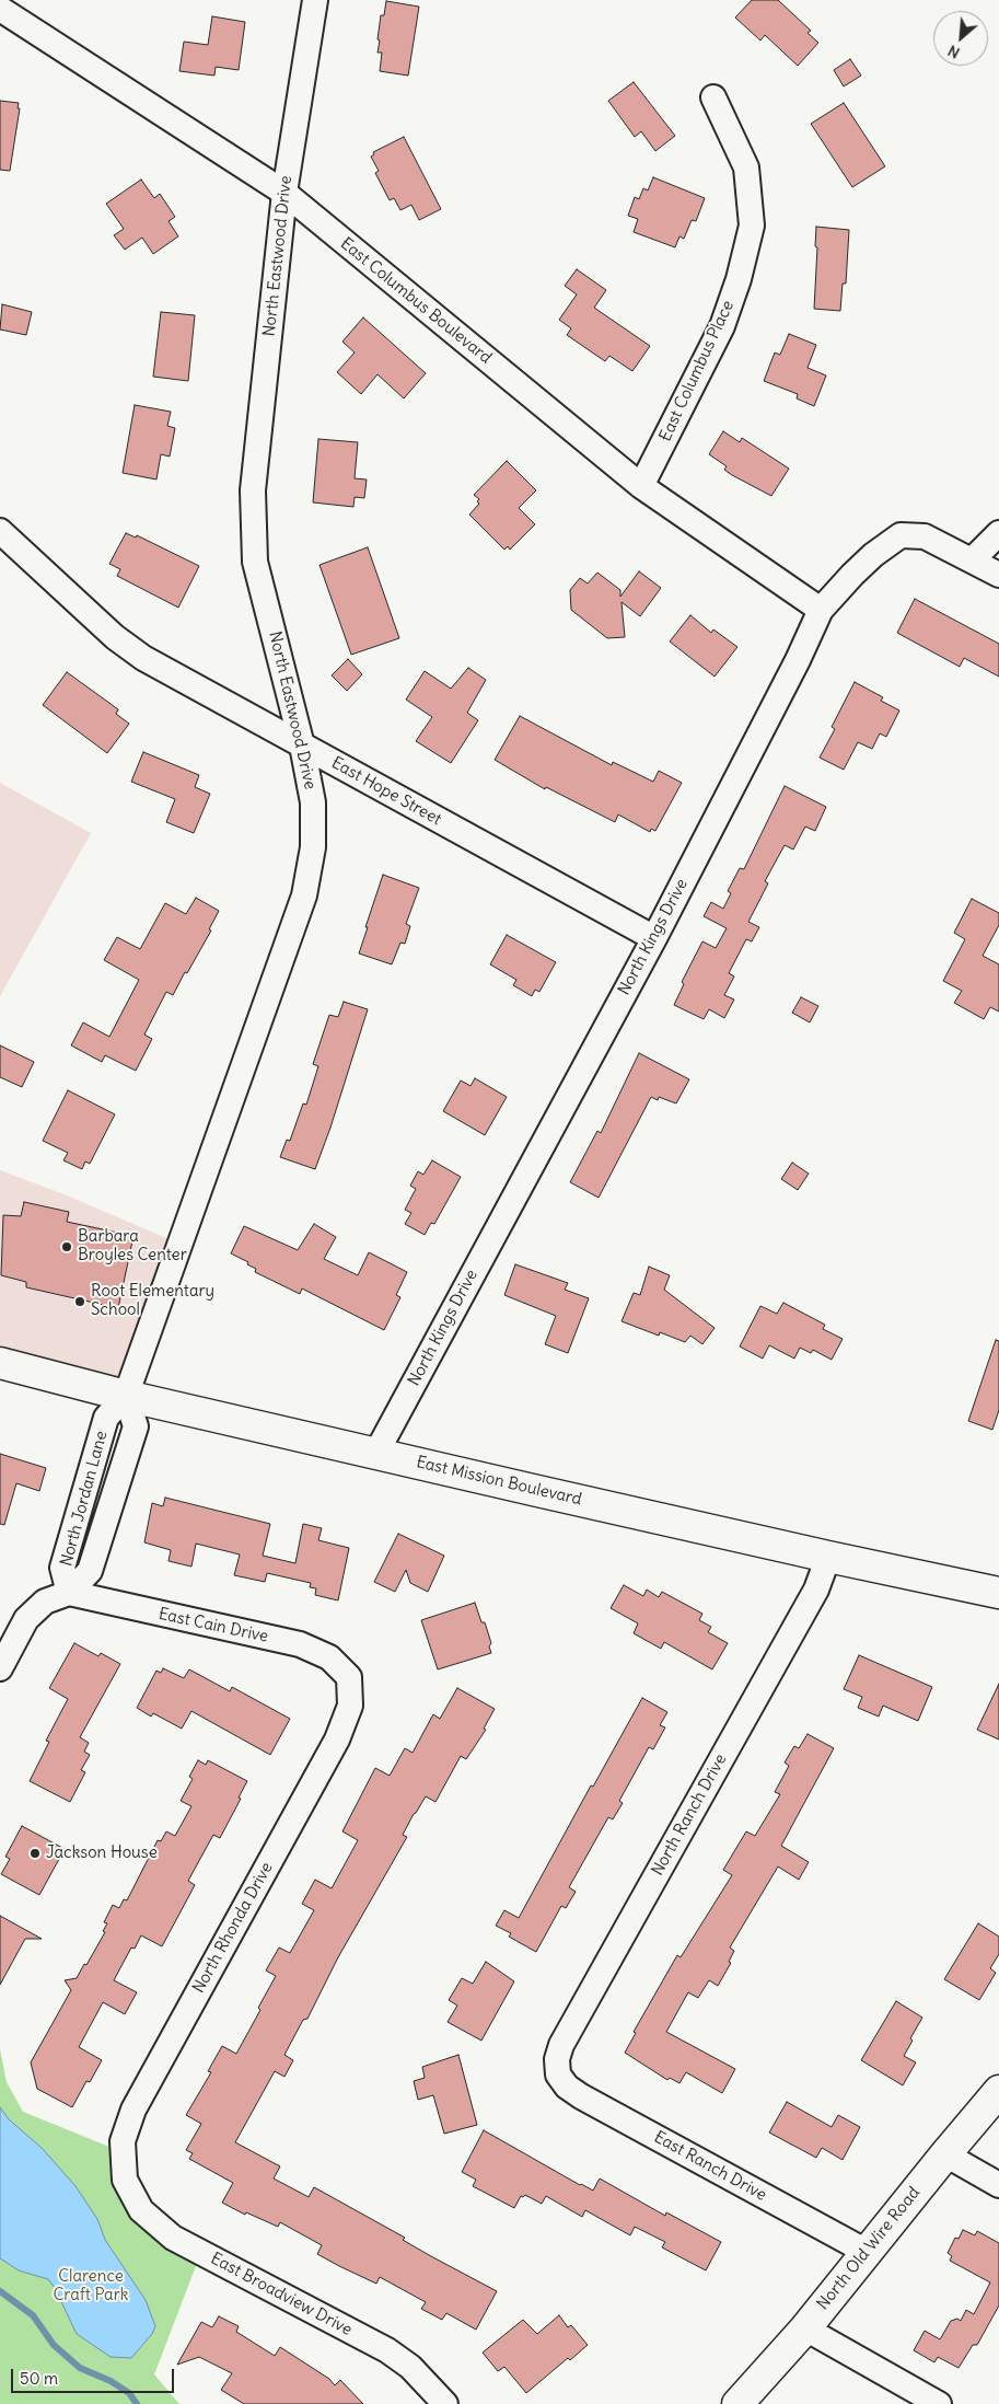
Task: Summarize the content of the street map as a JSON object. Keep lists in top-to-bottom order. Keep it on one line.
{"streets":{"main road":["East Mission Boulevard","North Old Wire Road"],"street":["North Eastwood Drive","East Columbus Boulevard","East Columbus Place","East Hope Street","North Kings Drive","North Jordan Lane","East Cain Drive","North Ranch Drive","North Rhonda Drive","East Ranch Drive","East Broadview Drive"]},"crossings":[["North Eastwood Drive","East Columbus Boulevard"],["North Eastwood Drive","East Hope Street"],["North Eastwood Drive","East Mission Boulevard"],["North Eastwood Drive","North Jordan Lane"],["East Columbus Boulevard","East Columbus Place"],["East Columbus Boulevard","North Kings Drive"],["East Hope Street","North Kings Drive"],["North Kings Drive","East Mission Boulevard"],["East Mission Boulevard","North Jordan Lane"],["East Mission Boulevard","North Ranch Drive"],["North Jordan Lane","East Cain Drive"],["East Cain Drive","North Rhonda Drive"],["North Ranch Drive","East Ranch Drive"],["North Rhonda Drive","East Broadview Drive"],["East Ranch Drive","North Old Wire Road"]],"parks":["Clarence Craft Park"],"places":["Barbara Broyles Center","Root Elementary School","Jackson House"],"scale_bar":"50 m","north":"bottom left"}
